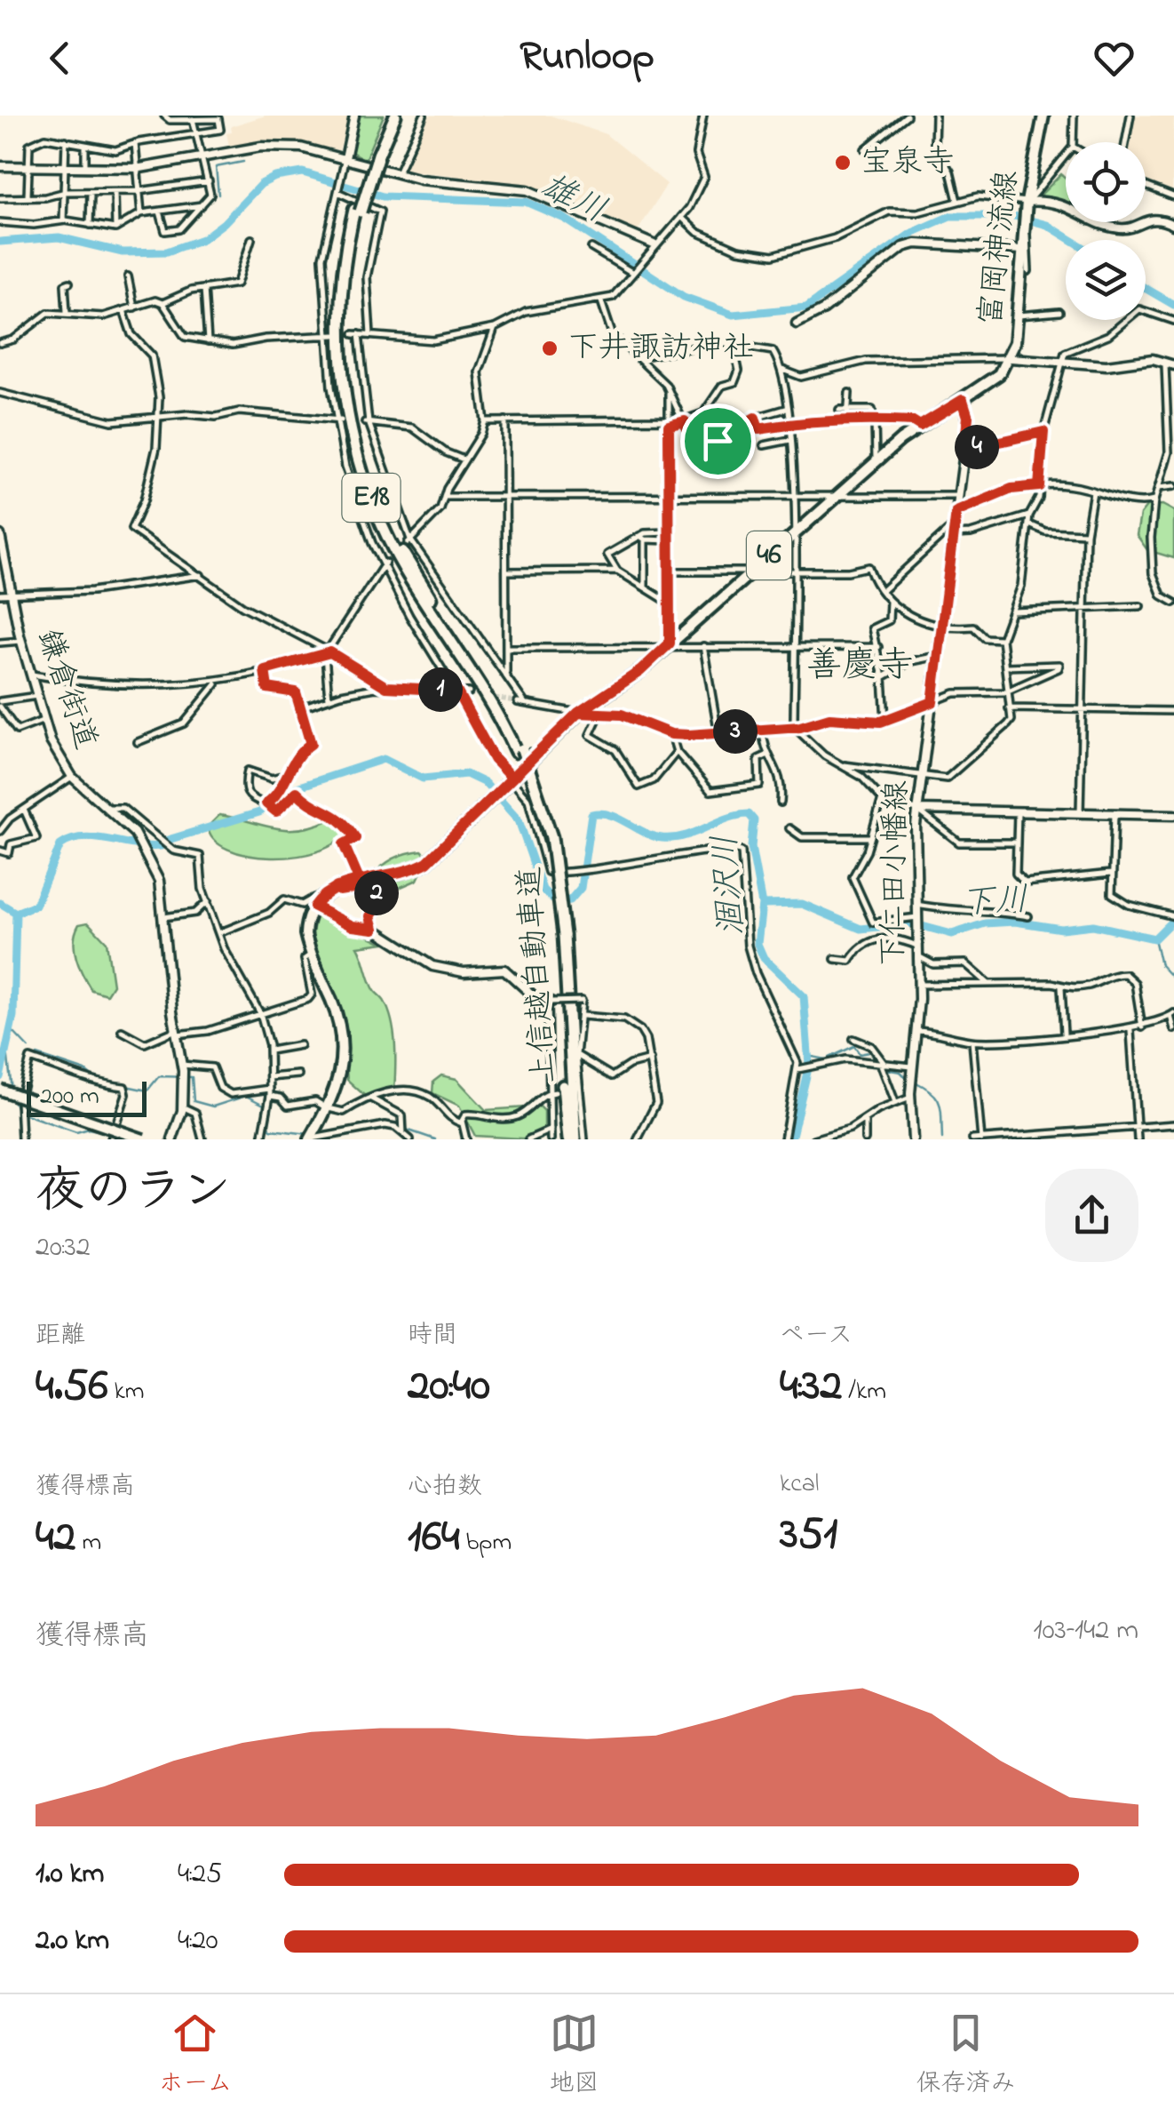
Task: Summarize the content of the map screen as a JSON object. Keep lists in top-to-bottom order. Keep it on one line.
{"streets":{"highway":["E18","上信越自動車道"],"main road":["富岡神流線","46"],"street":["鎌倉街道","下仁田小幡線"]},"crossings":[["富岡神流線","下仁田小幡線"]],"districts":["善慶寺"],"water":["雄川","涸沢川","下川"],"places":["宝泉寺","下井諏訪神社"],"scale_bar":"200 m","page":{"header":"Runloop","pins":["4","1","3","2"],"scale":"200 m","heading":["夜のラン","20:32"],"stats":[["距離","4.56 km"],["時間","20:40"],["ペース","4:32 /km"],["獲得標高","42 m"],["心拍数","164 bpm"],["kcal","351"]],"chart":["獲得標高","103–142 m"],"list":[{"name":"1.0 km","note":"4:25"},{"name":"2.0 km","note":"4:20"}],"tabs":["ホーム","地図","保存済み"]}}
